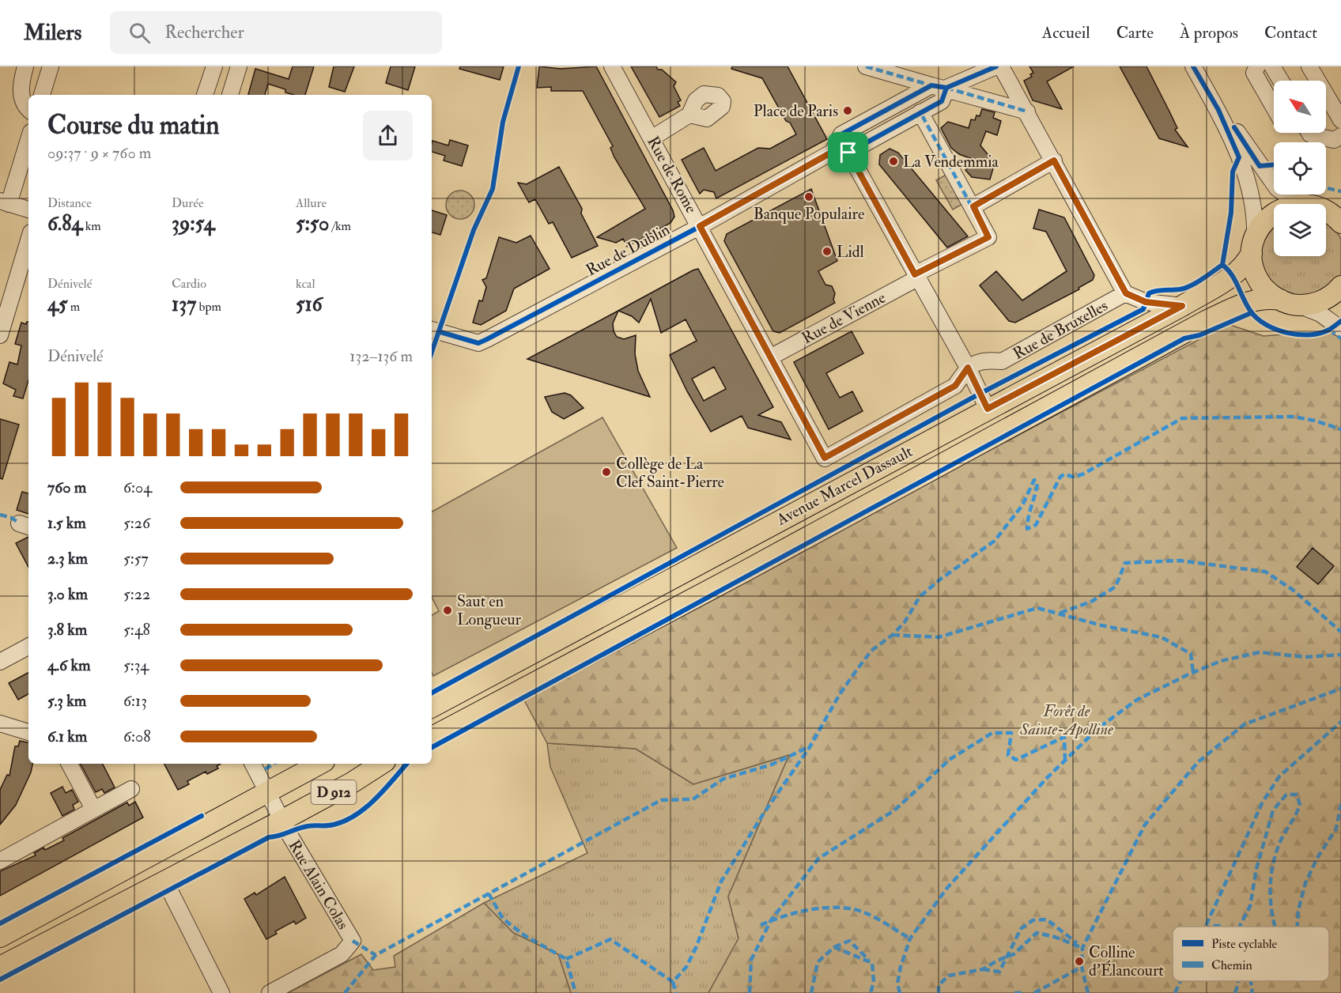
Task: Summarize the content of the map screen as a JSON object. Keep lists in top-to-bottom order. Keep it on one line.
{"streets":{"main road":["Avenue Marcel Dassault","D 912"],"street":["Rue de Rome","Rue de Dublin","Rue de Vienne","Rue de Bruxelles","Rue Alain Colas"]},"crossings":[["Rue de Rome","Rue de Dublin"],["Rue de Rome","Rue de Vienne"],["Rue de Rome","Rue de Bruxelles"],["Rue de Bruxelles","Avenue Marcel Dassault"],["D 912","Rue Alain Colas"]],"parks":["Forêt de Sainte-Apolline"],"places":["Place de Paris","La Vendemmia","Banque Populaire","Lidl","Collège de La Clef Saint-Pierre","Saut en Longueur","Colline d'Élancourt"],"legend":["Piste cyclable","Chemin"],"north":"top left","page":{"header":"Milers","search":"Rechercher","nav":["Accueil","Carte","À propos","Contact"],"heading":["Course du matin","09:37 · 9 × 760 m"],"stats":[["Distance","6.84 km"],["Durée","39:54"],["Allure","5:50 /km"],["Dénivelé","45 m"],["Cardio","137 bpm"],["kcal","516"]],"chart":["Dénivelé","132–136 m"],"list":[{"name":"760 m","note":"6:04"},{"name":"1.5 km","note":"5:26"},{"name":"2.3 km","note":"5:57"},{"name":"3.0 km","note":"5:22"},{"name":"3.8 km","note":"5:48"},{"name":"4.6 km","note":"5:34"},{"name":"5.3 km","note":"6:13"},{"name":"6.1 km","note":"6:08"}]}}
